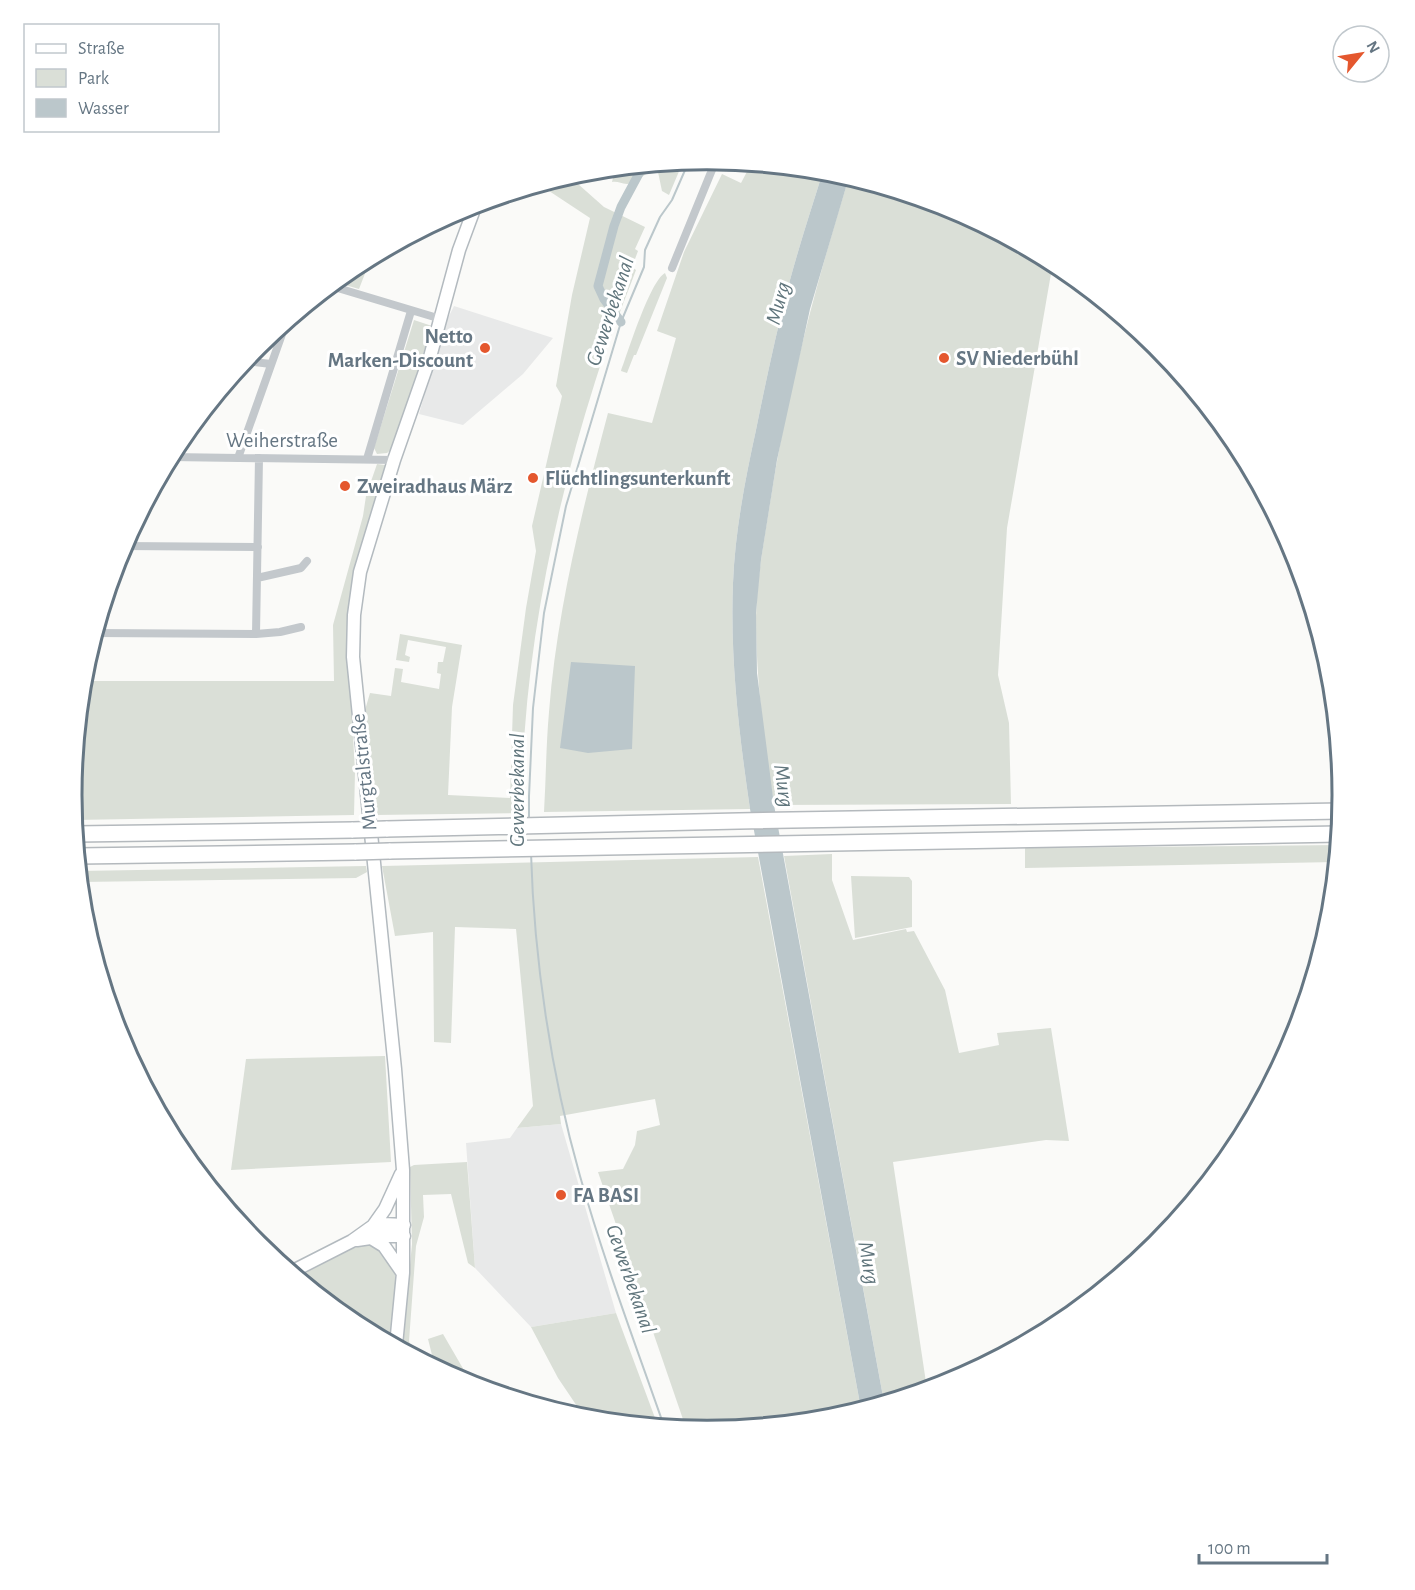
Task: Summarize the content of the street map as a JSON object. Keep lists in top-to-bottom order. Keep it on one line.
{"streets":{"main road":["Murgtalstraße"],"street":["Weiherstraße"]},"crossings":[["Weiherstraße","Murgtalstraße"]],"water":["Murg","Gewerbekanal"],"places":["Netto Marken-Discount","SV Niederbühl","Flüchtlingsunterkunft","Zweiradhaus März","FA BASI"],"legend":["Straße","Park","Wasser"],"scale_bar":"100 m","north":"top right"}
